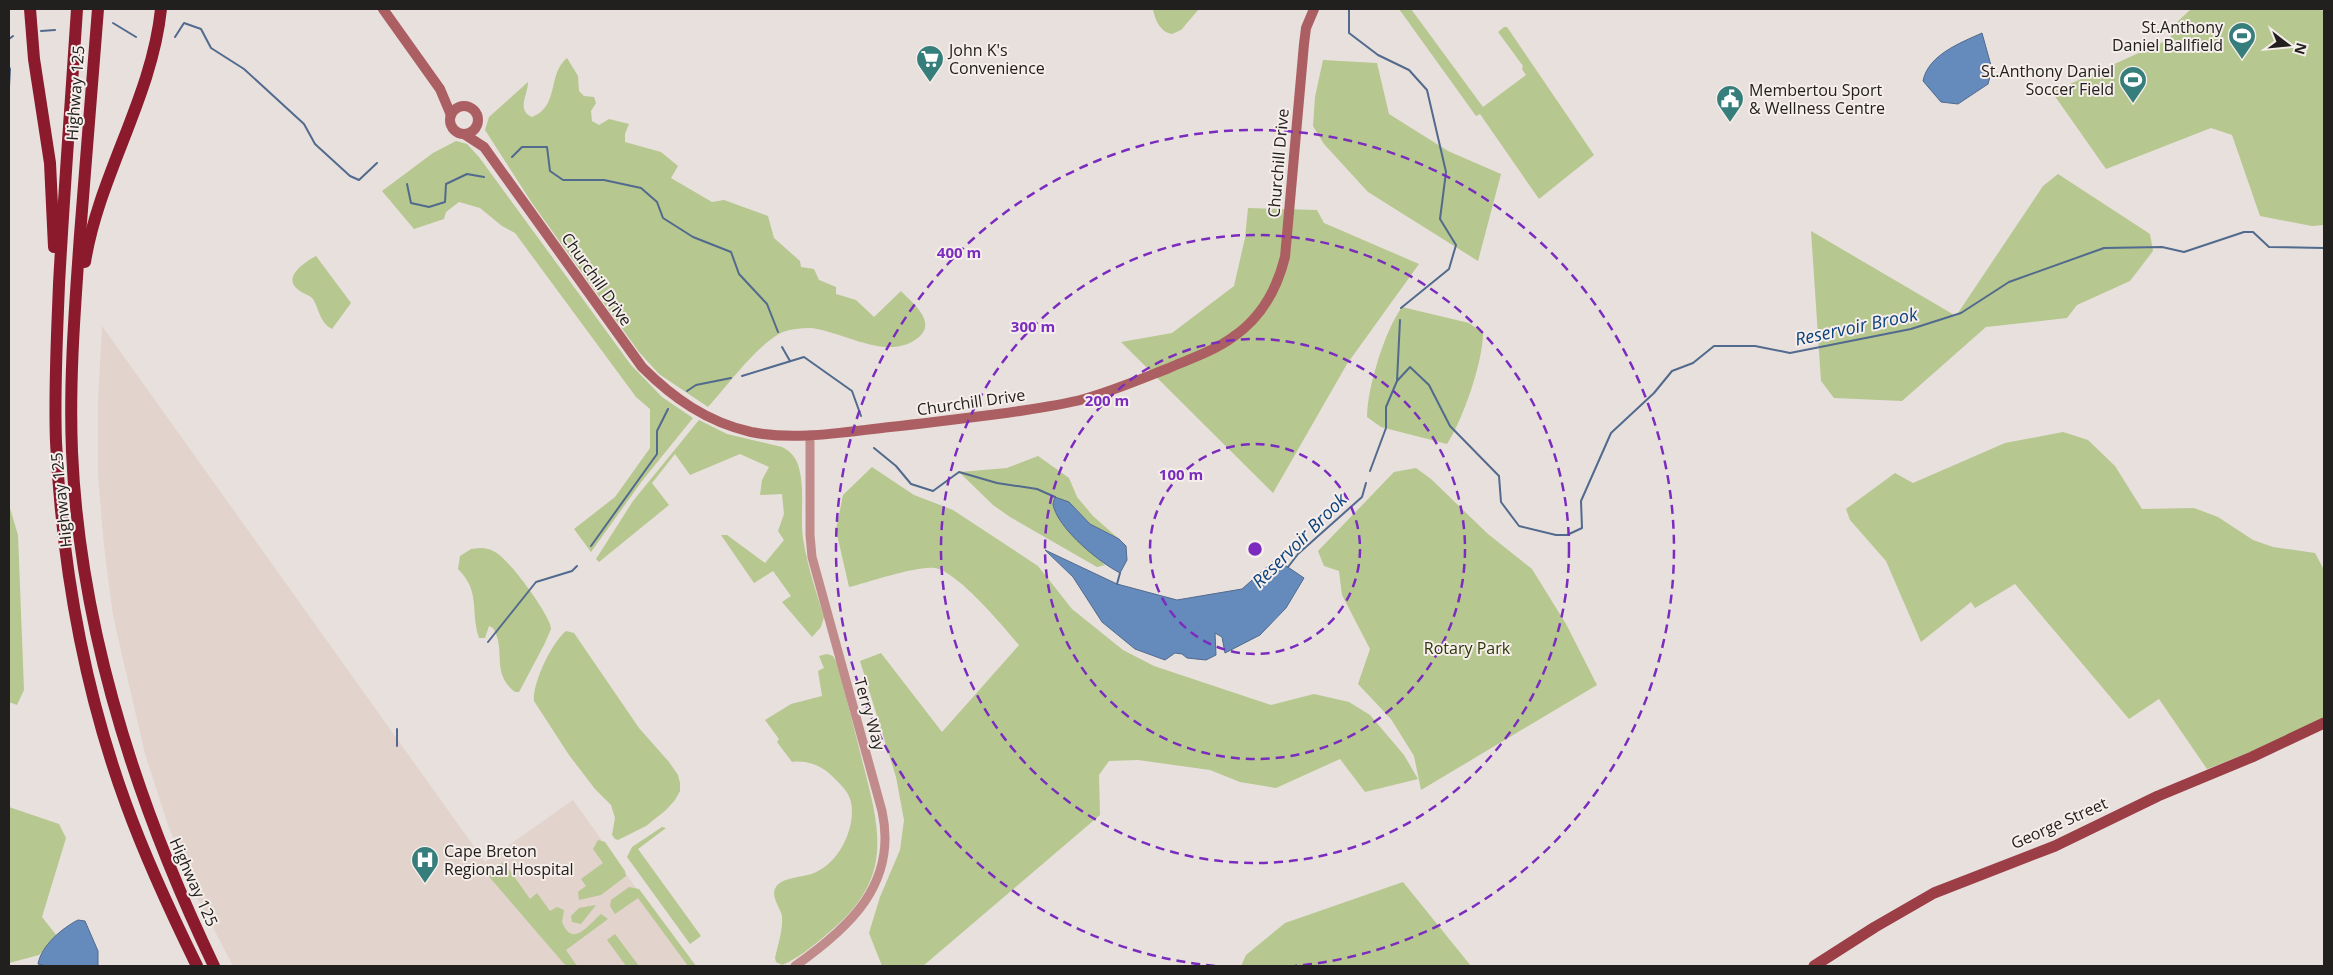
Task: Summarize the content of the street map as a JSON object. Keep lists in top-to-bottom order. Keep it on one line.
{"streets":{"highway":["Highway 125"],"main road":["Churchill Drive","George Street"],"street":["Terry Way"]},"crossings":[["Churchill Drive","Terry Way"]],"water":["Reservoir Brook"],"parks":["Rotary Park"],"places":{"sports":["St.Anthony Daniel Ballfield","St.Anthony Daniel Soccer Field"],"supermarket":["John K's Convenience"],"public building":["Membertou Sport & Wellness Centre"],"hospital":["Cape Breton Regional Hospital"]},"north":"right","rings":["400 m","300 m","200 m","100 m"]}
